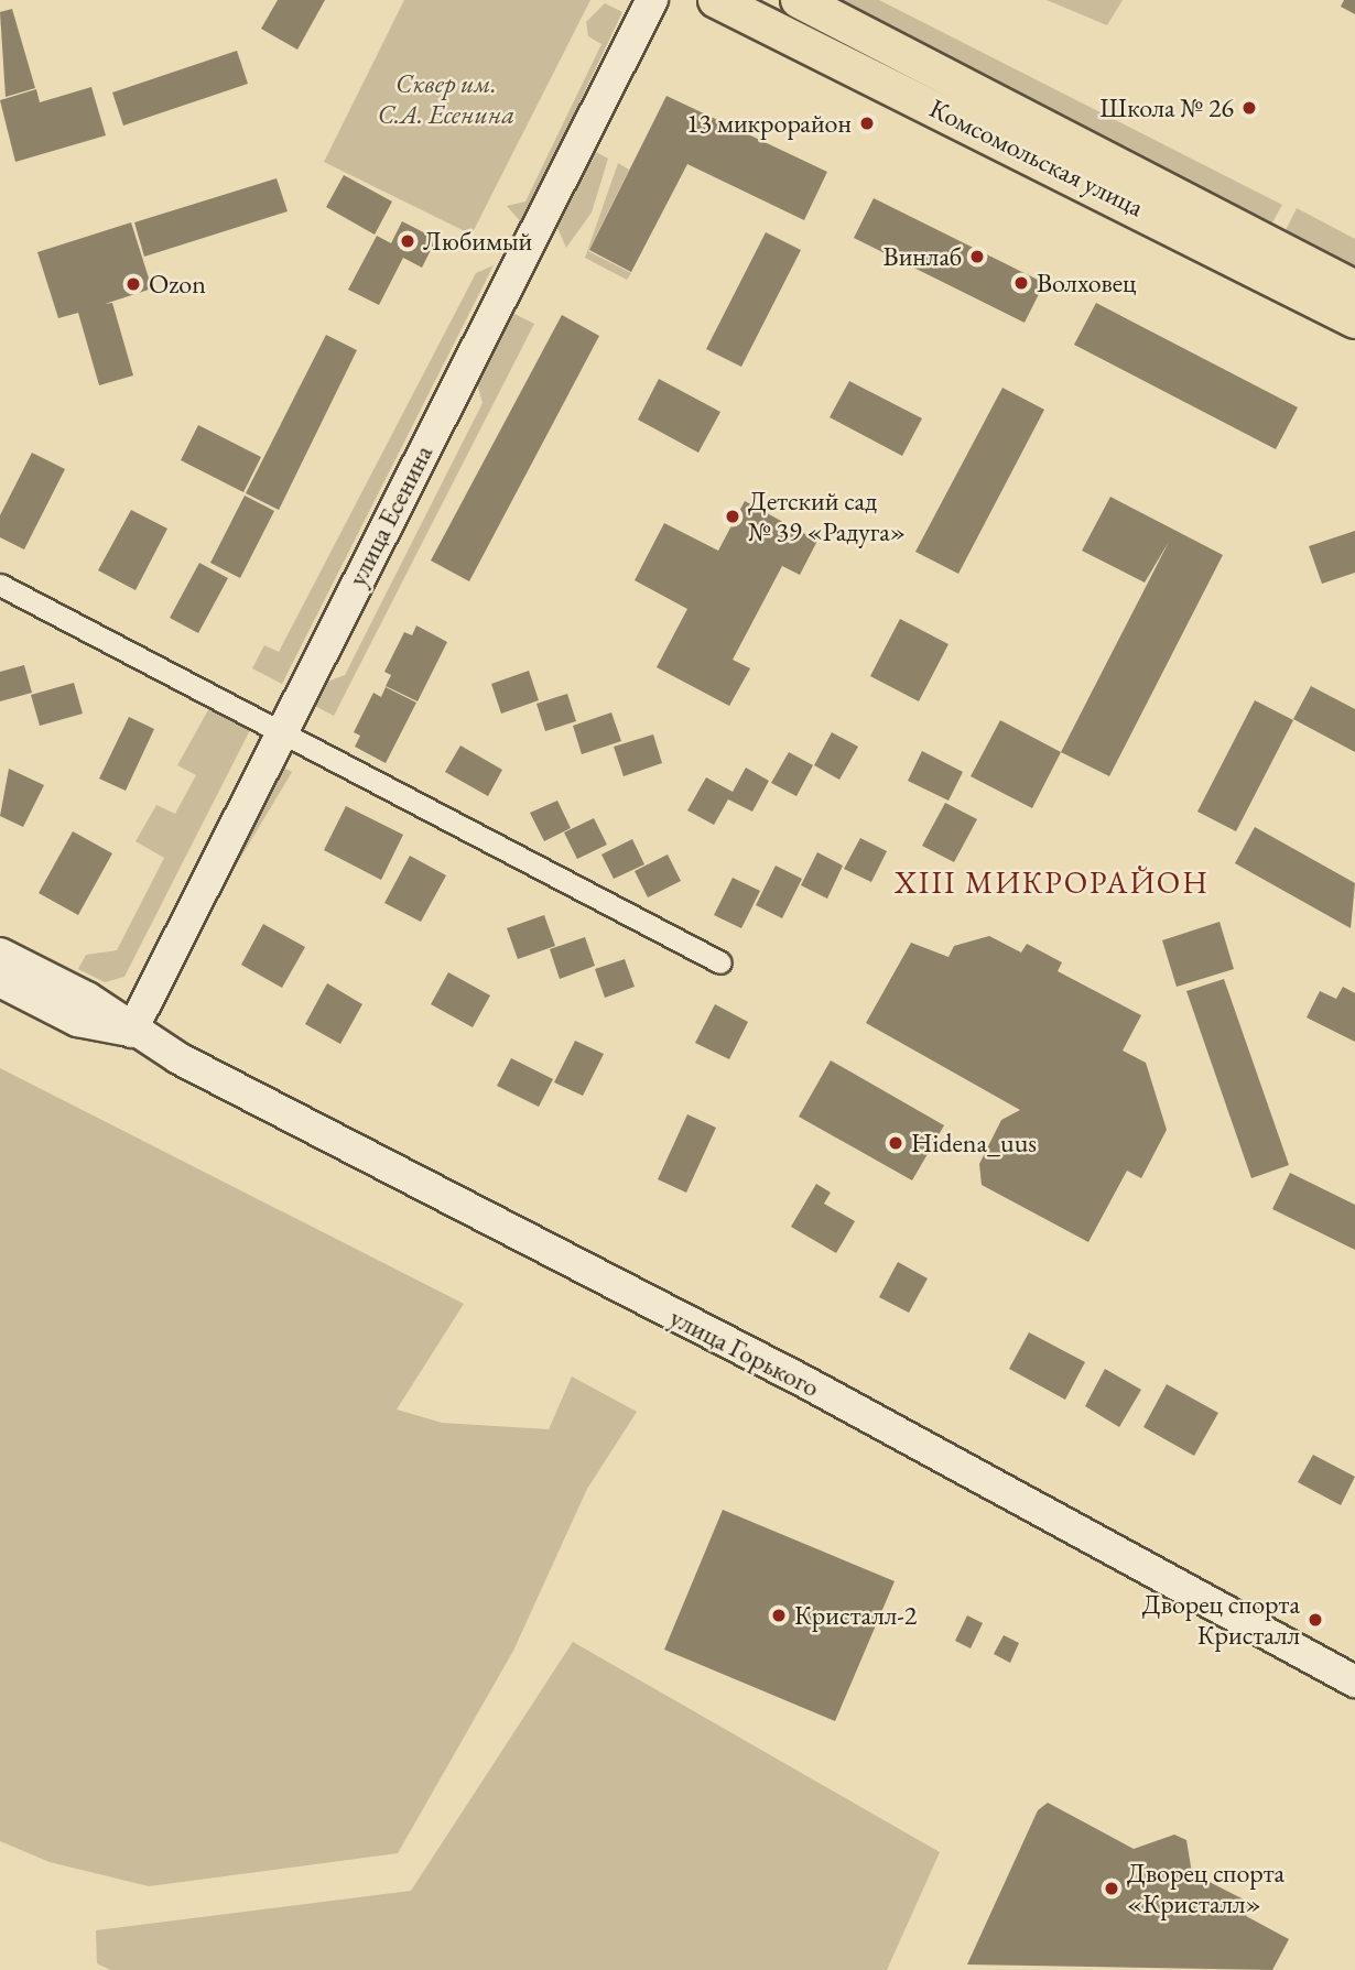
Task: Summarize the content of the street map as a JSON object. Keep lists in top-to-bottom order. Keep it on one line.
{"streets":{"main road":["Комсомольская улица","улица Есенина","улица Горького"]},"crossings":[["улица Есенина","улица Горького"]],"districts":["XIII МИКРОРАЙОН"],"parks":["Сквер им. С.А. Есенина"],"places":["Школа № 26","13 микрорайон","Любимый","Винлаб","Волховец","Ozon","Детский сад № 39 «Радуга»","Hidena_uus","Кристалл-2","Дворец спорта Кристалл","Дворец спорта «Кристалл»"]}
